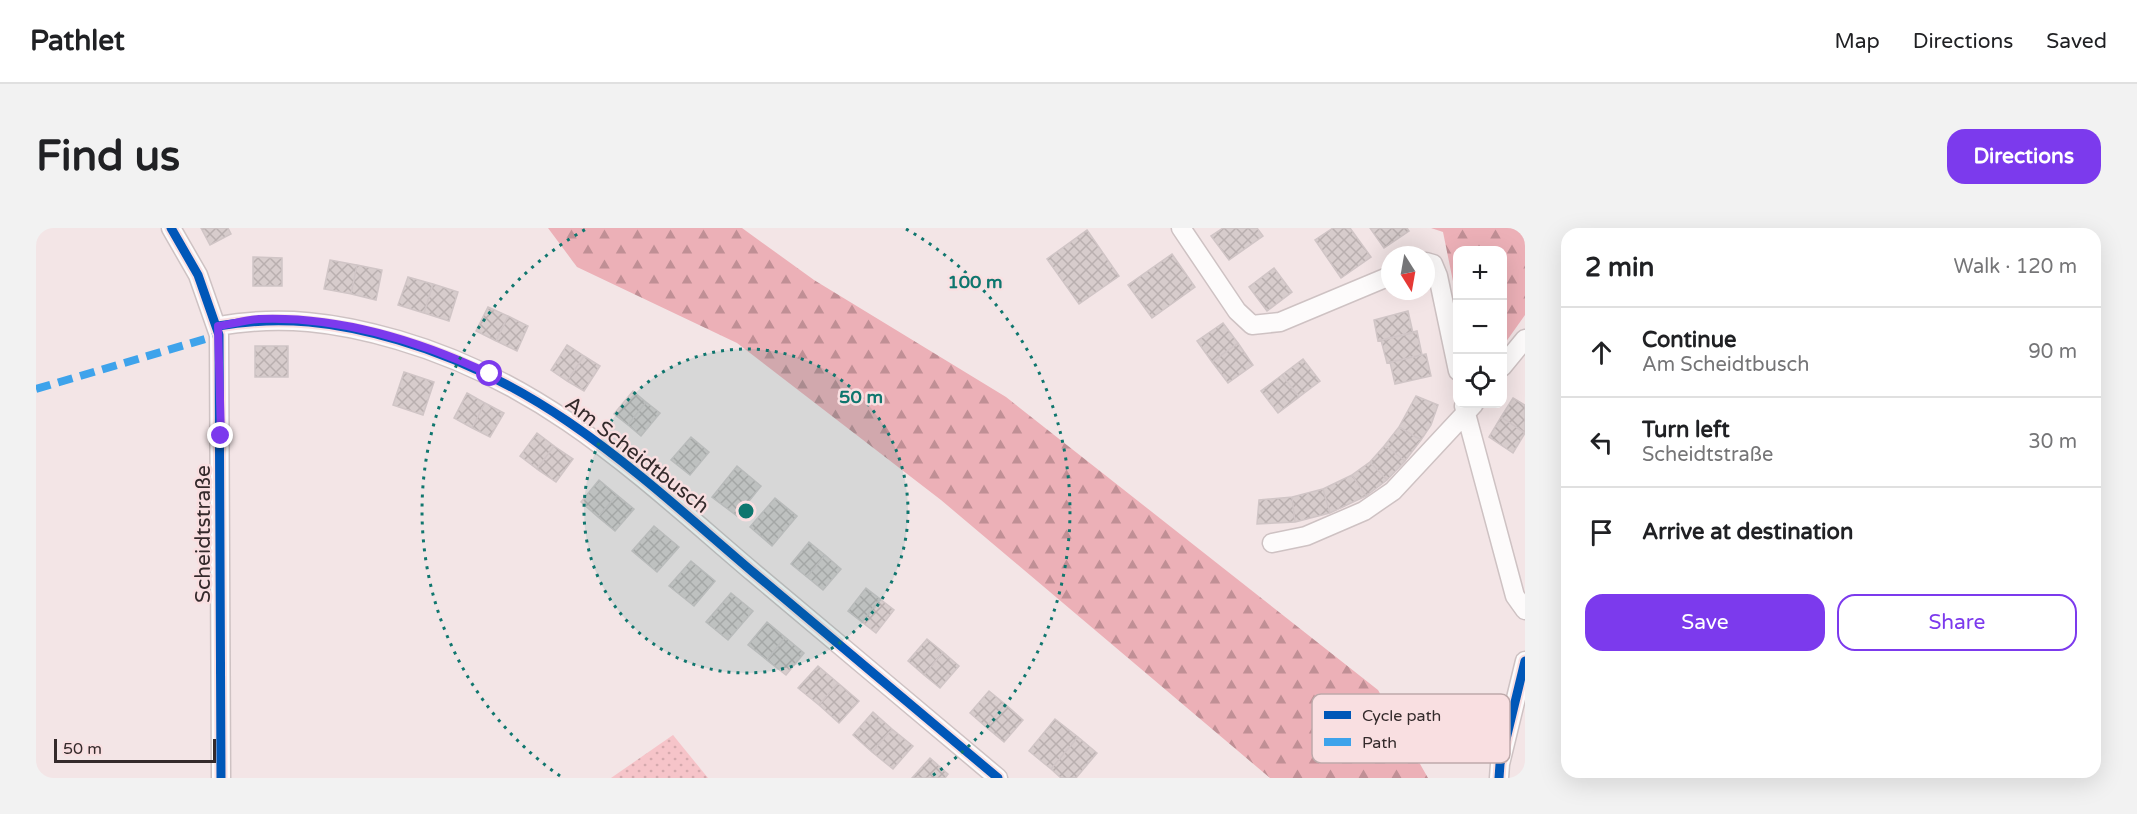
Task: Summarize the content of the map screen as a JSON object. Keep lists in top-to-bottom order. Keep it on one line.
{"streets":{"street":["Am Scheidtbusch","Scheidtstraße"]},"crossings":[["Am Scheidtbusch","Scheidtstraße"]],"legend":["Cycle path","Path"],"scale_bar":"50 m","north":"bottom","page":{"header":"Pathlet","nav":["Map","Directions","Saved"],"buttons":["Directions",["Save","Share"]],"title":"Find us","heading":["2 min","Walk · 120 m"],"map_buttons":["+","−"],"list":[["Continue","Am Scheidtbusch","90 m"],["Turn left","Scheidtstraße","30 m"],"Arrive at destination"],"scale":"50 m"},"rings":["100 m","50 m"]}
